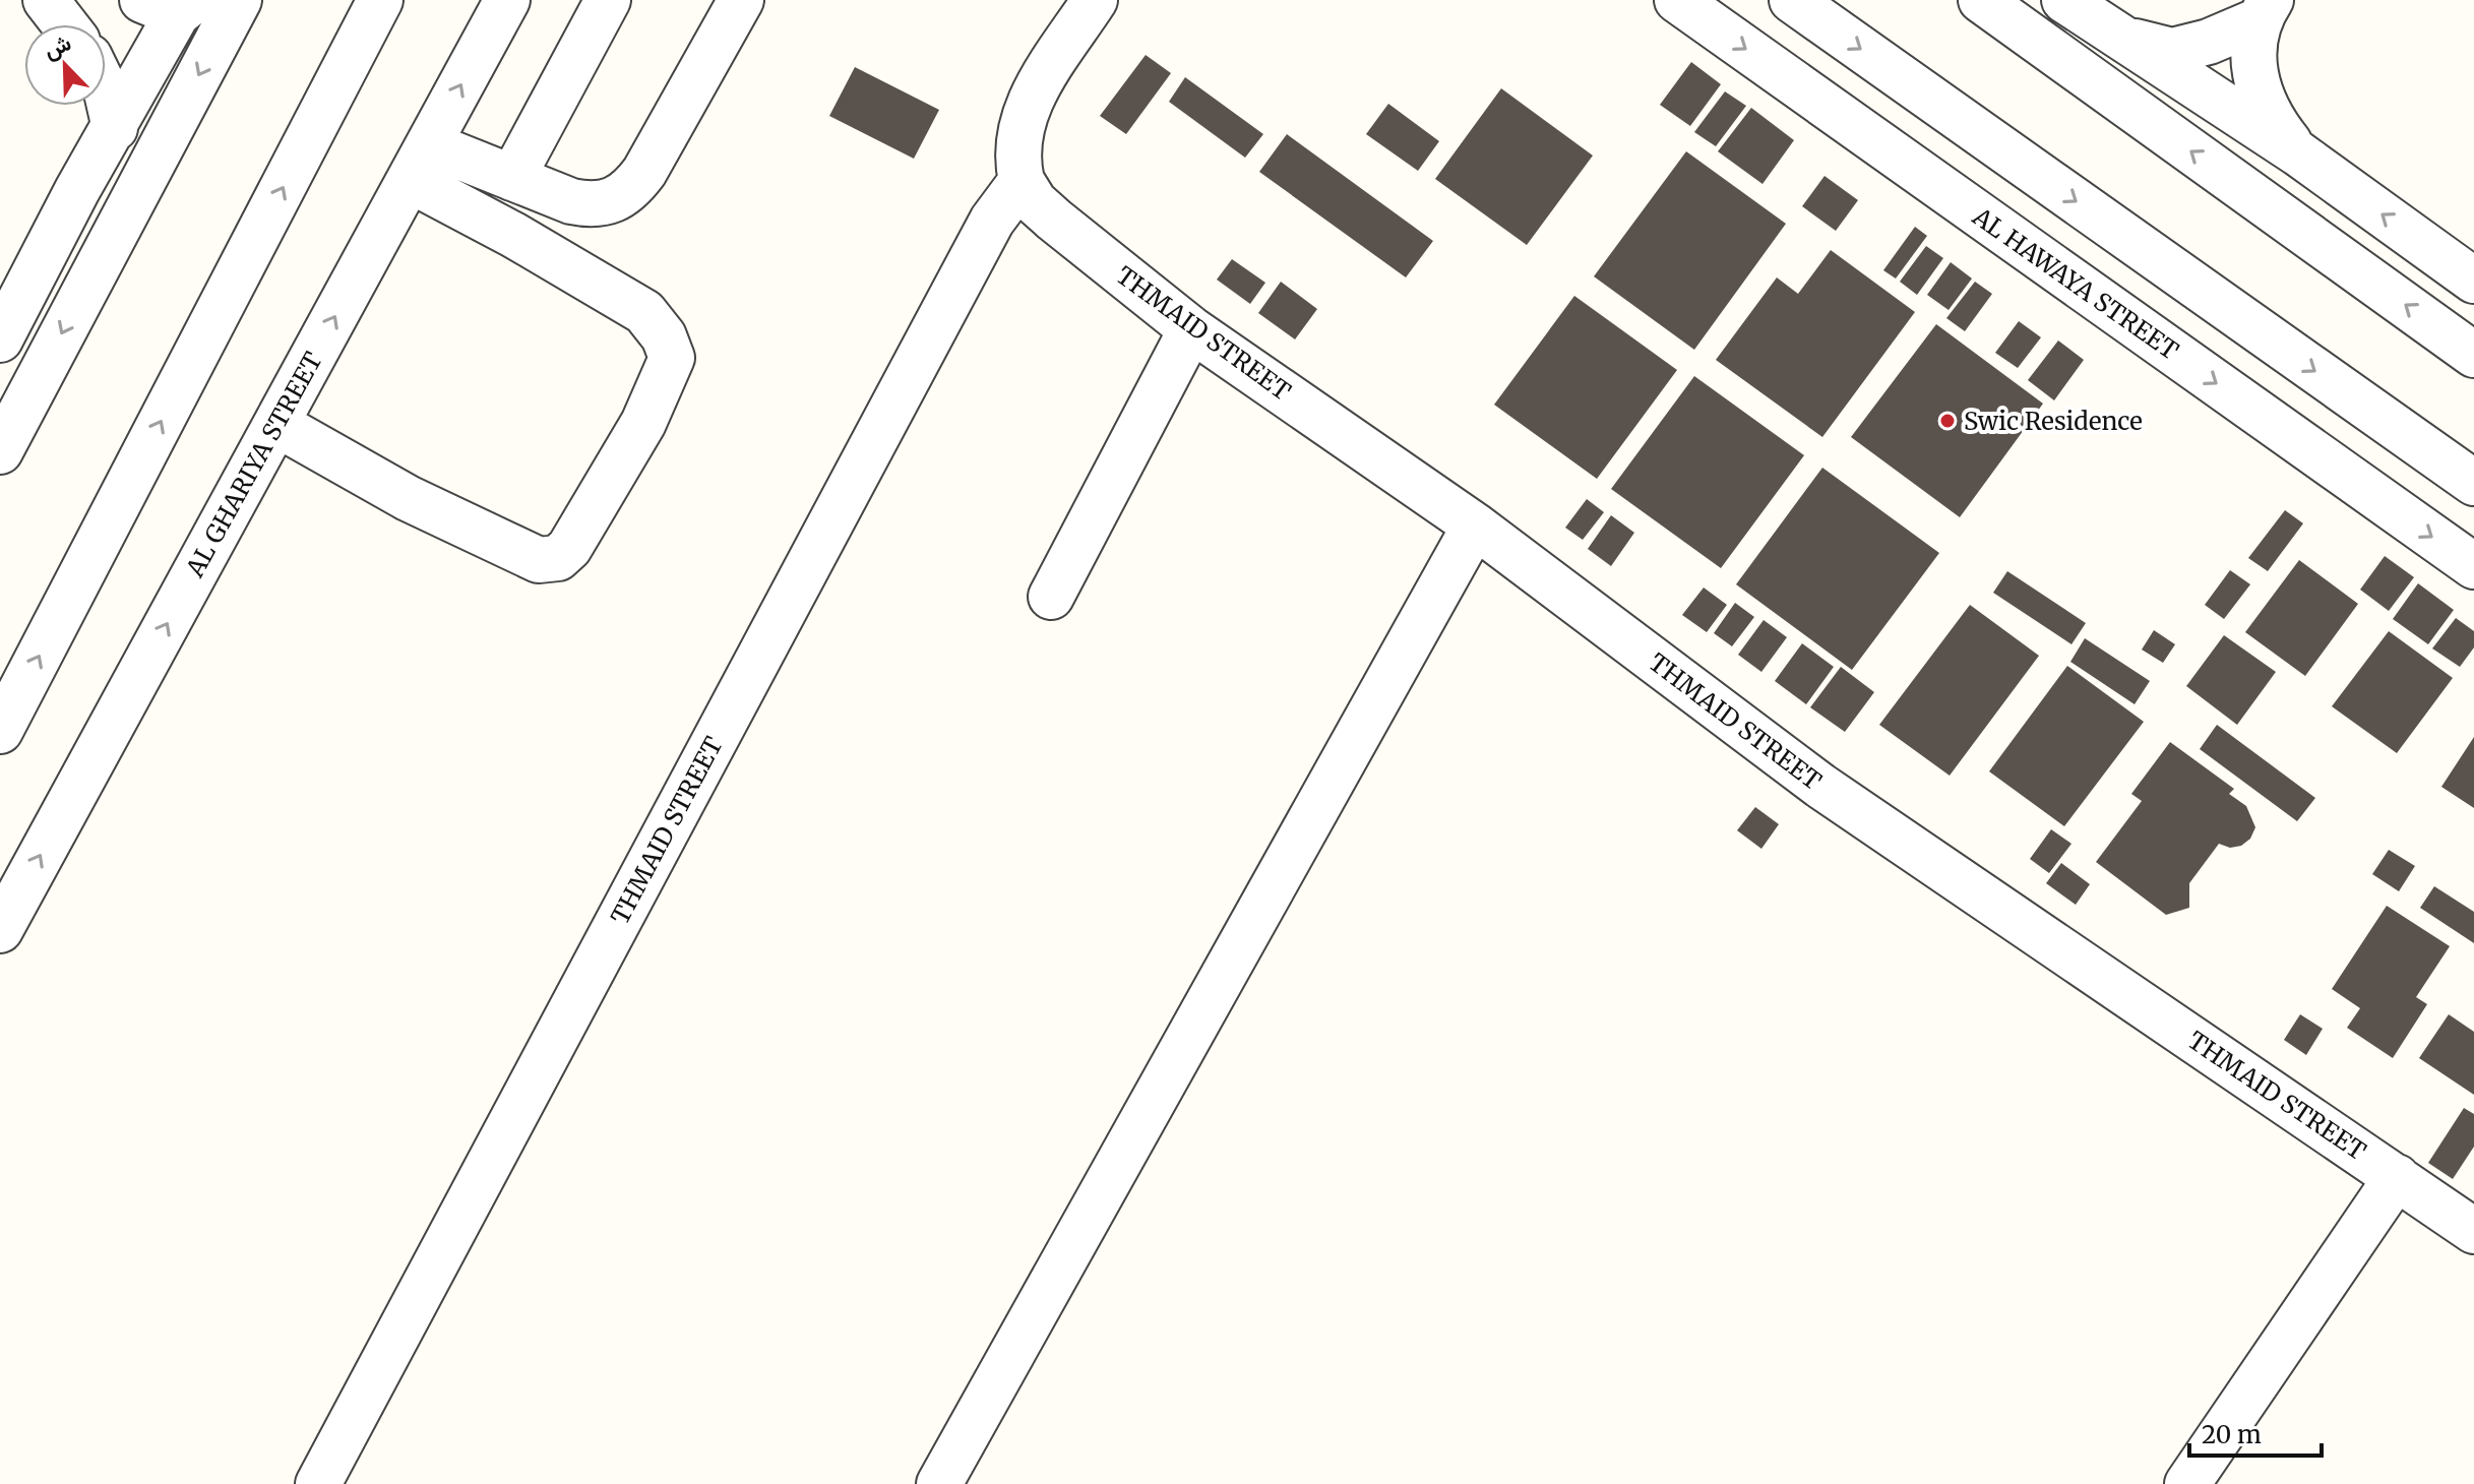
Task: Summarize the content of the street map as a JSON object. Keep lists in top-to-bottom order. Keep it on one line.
{"streets":{"street":["AL HAWAYA STREET","THMAID STREET","AL GHARIYA STREET"]},"places":["Swic Residence"],"scale_bar":"20 m","north":"top left"}
